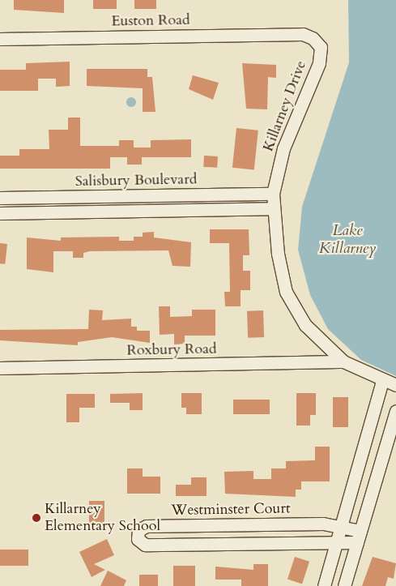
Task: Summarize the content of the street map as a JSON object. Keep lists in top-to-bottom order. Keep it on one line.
{"streets":{"street":["Euston Road","Killarney Drive","Salisbury Boulevard","Roxbury Road","Westminster Court"]},"crossings":[["Euston Road","Killarney Drive"],["Killarney Drive","Salisbury Boulevard"],["Killarney Drive","Roxbury Road"]],"water":["Lake Killarney"],"places":["Killarney Elementary School"]}
